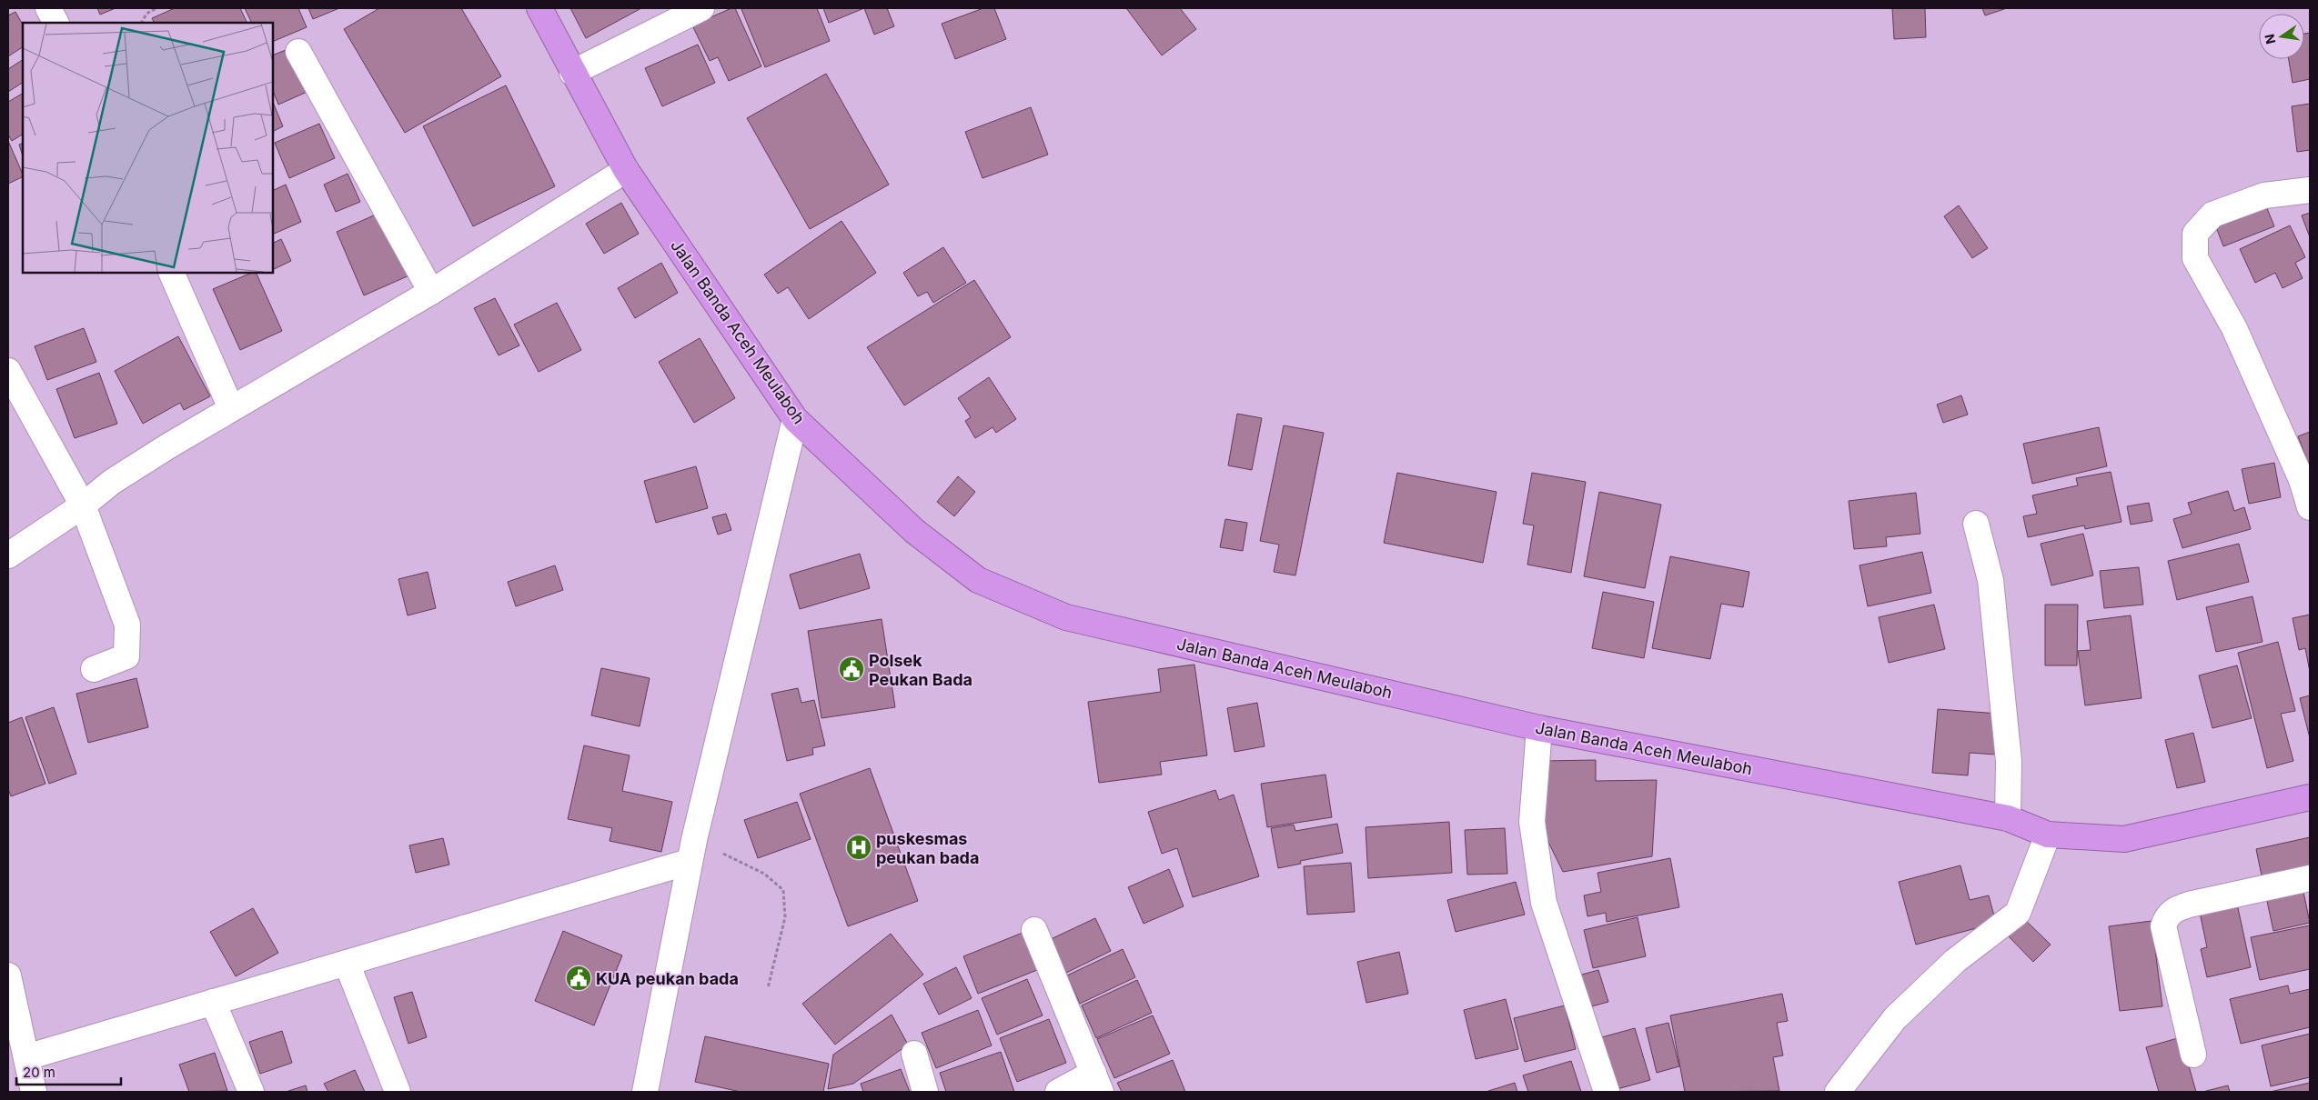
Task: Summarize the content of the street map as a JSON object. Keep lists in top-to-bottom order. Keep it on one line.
{"streets":{"highway":["Jalan Banda Aceh Meulaboh"]},"places":{"public building":["Polsek Peukan Bada","KUA peukan bada"],"hospital":["puskesmas peukan bada"]},"scale_bar":"20 m","north":"left"}
